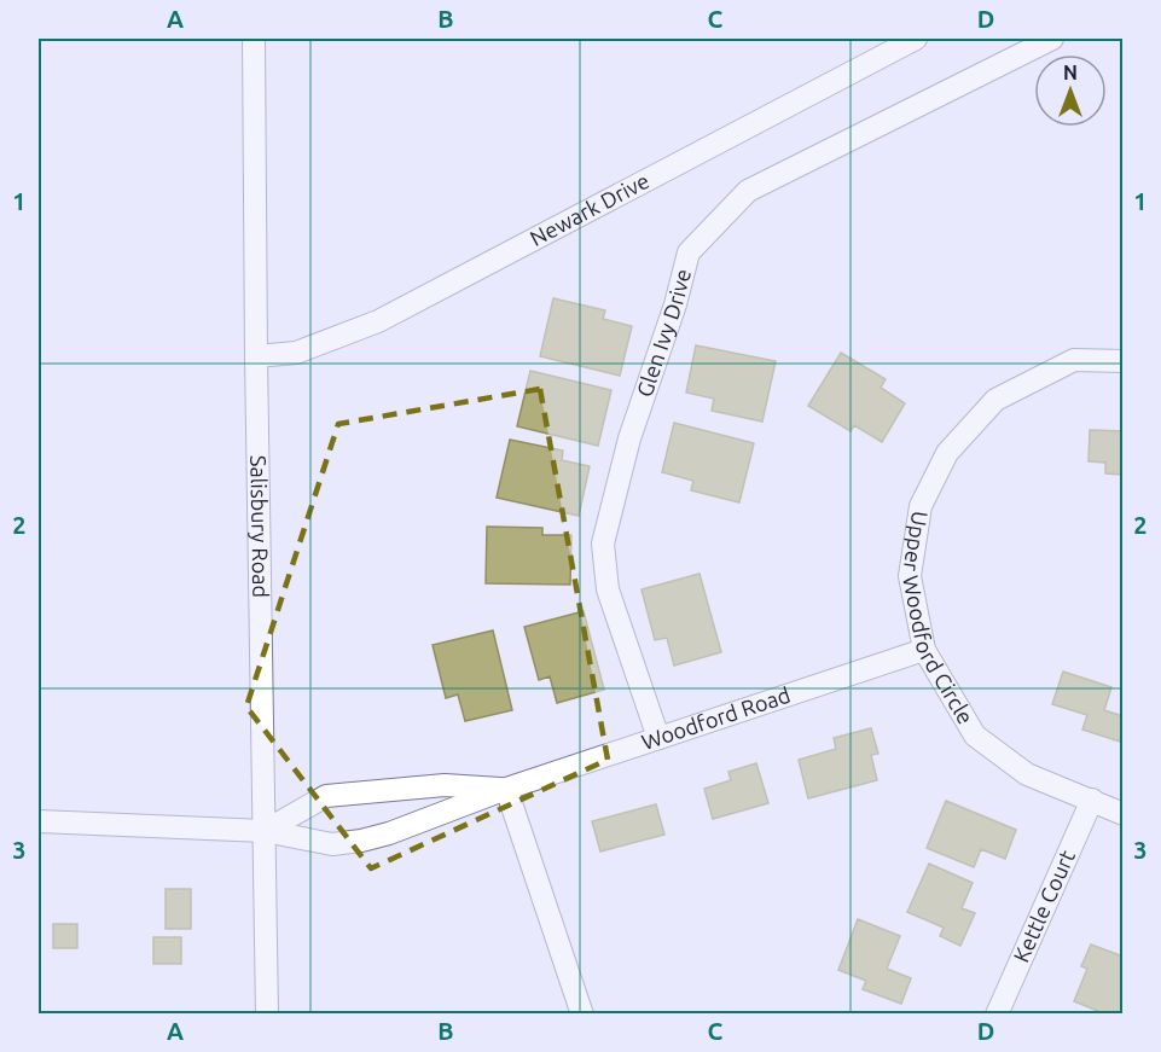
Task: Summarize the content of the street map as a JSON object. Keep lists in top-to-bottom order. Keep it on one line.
{"streets":{"street":["Newark Drive","Glen Ivy Drive","Salisbury Road","Upper Woodford Circle","Woodford Road","Kettle Court"]},"crossings":[["Newark Drive","Salisbury Road"],["Glen Ivy Drive","Woodford Road"],["Salisbury Road","Woodford Road"],["Upper Woodford Circle","Woodford Road"],["Upper Woodford Circle","Kettle Court"]],"north":"top","grid":{"columns":["A","B","C","D"],"rows":["1","2","3"]}}
